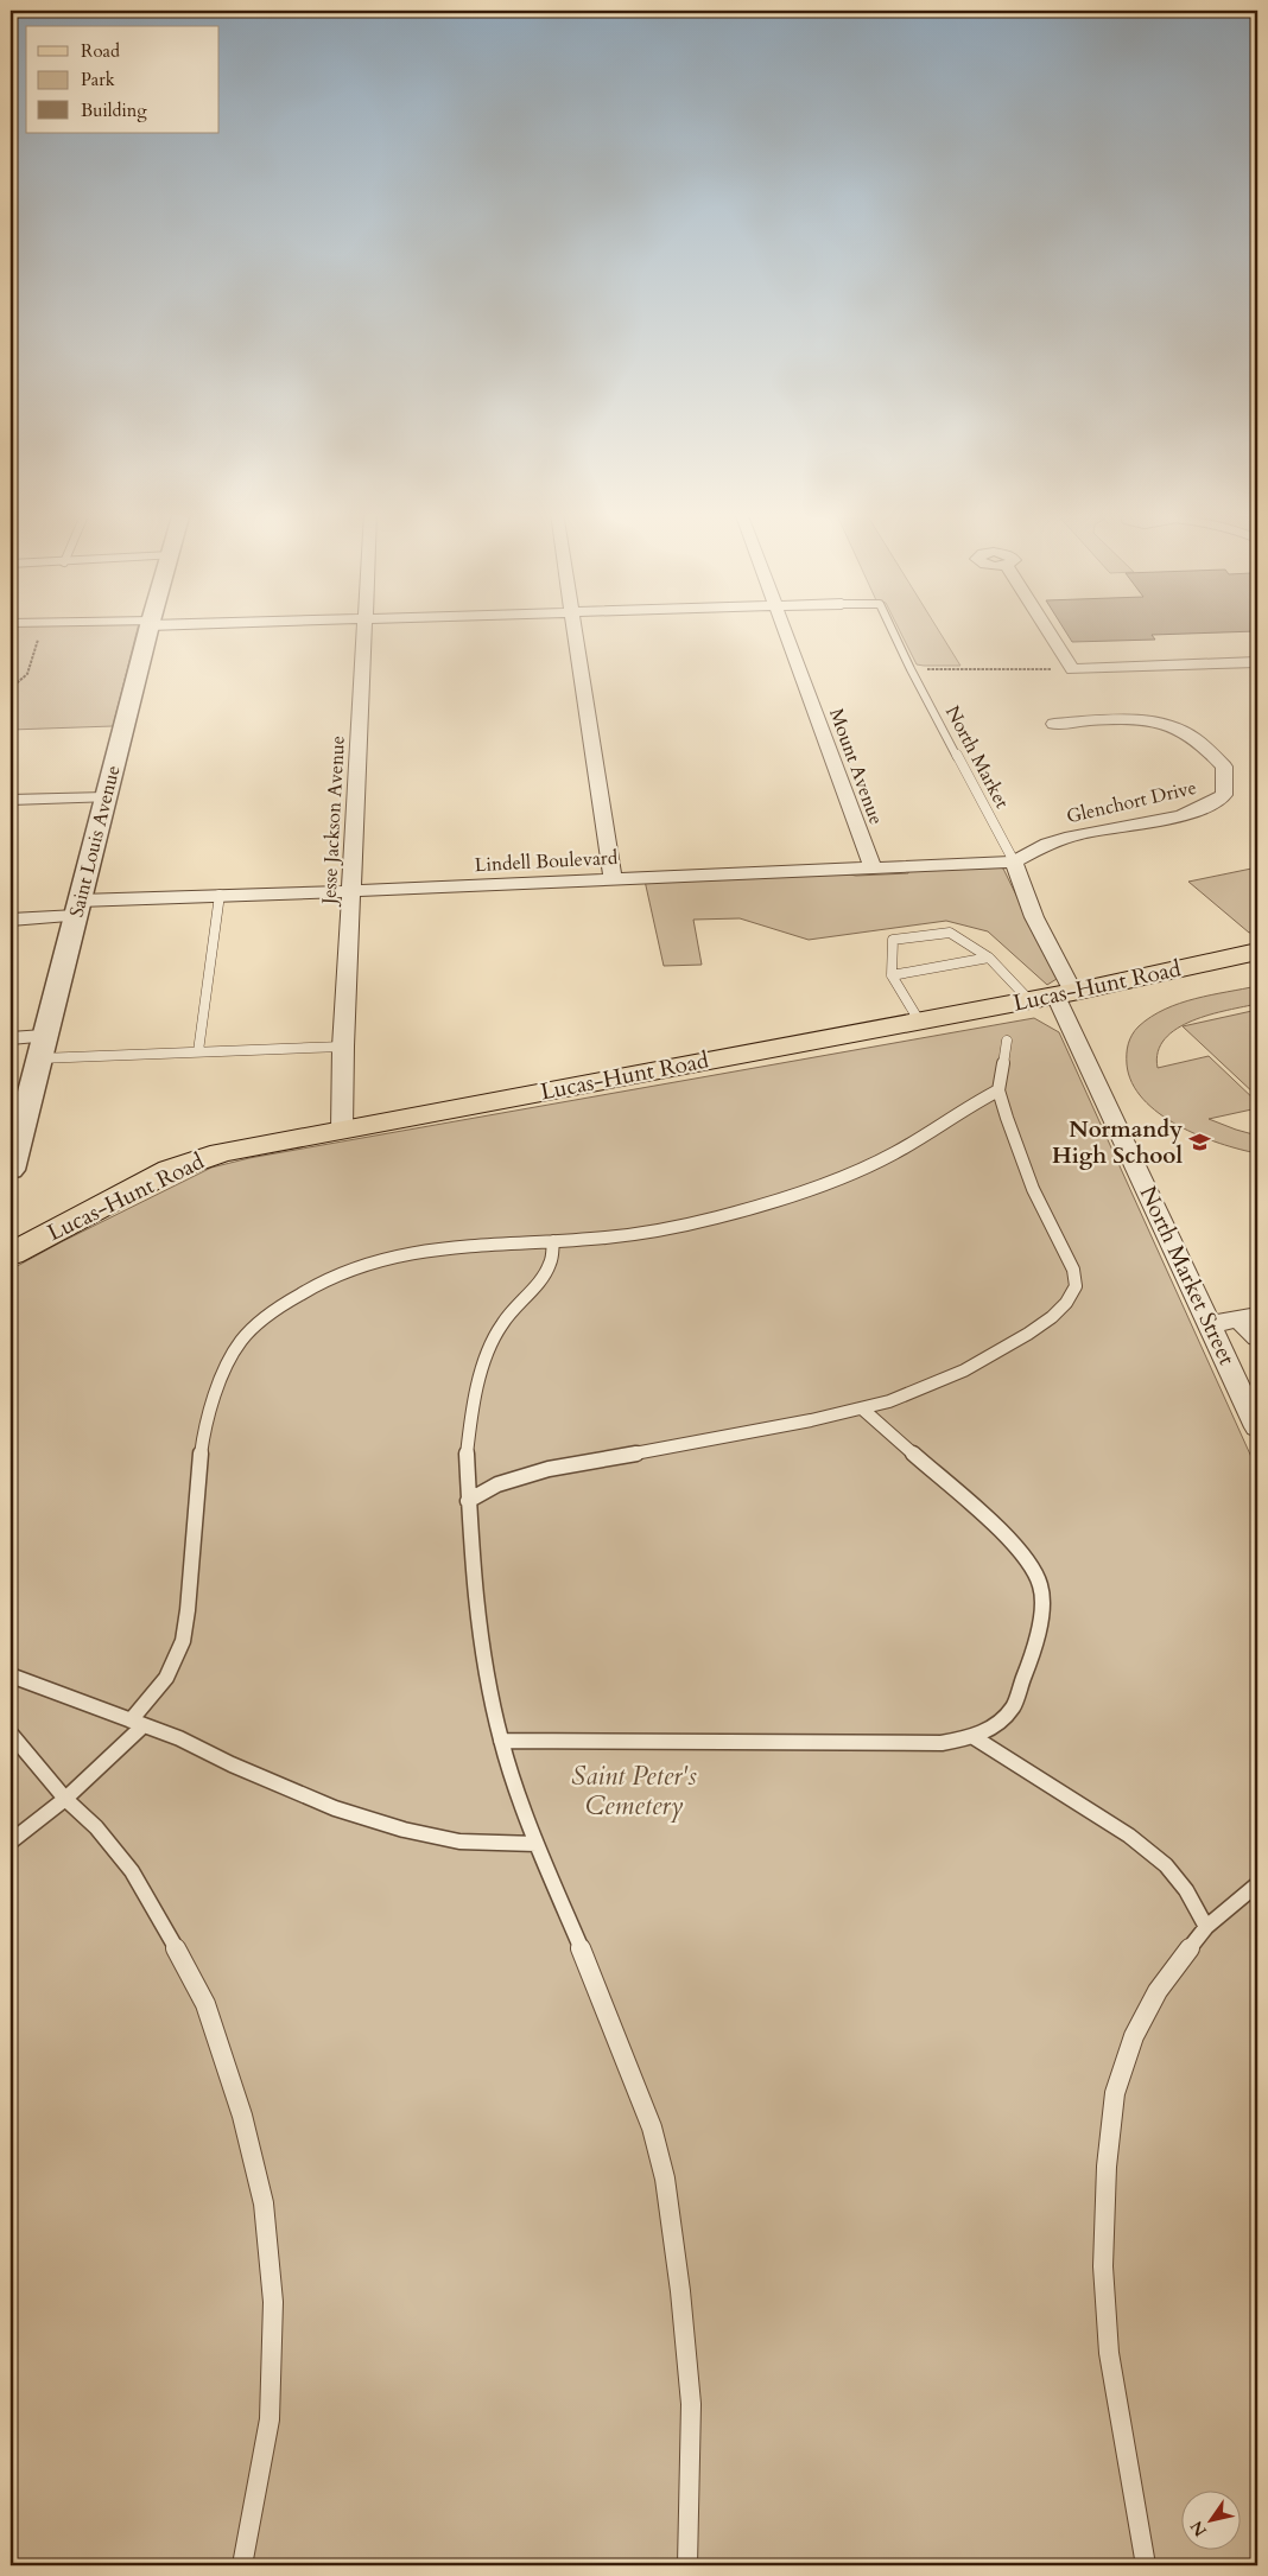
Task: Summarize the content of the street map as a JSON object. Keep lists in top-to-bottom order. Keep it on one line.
{"streets":{"main road":["Lucas-Hunt Road"],"street":["Mount Avenue","Glenchort Drive","Jesse Jackson Avenue","Saint Louis Avenue","Lindell Boulevard","North Market Street"],"lane":["North Market"]},"crossings":[["North Market","Glenchort Drive"],["North Market","Lindell Boulevard"],["North Market","North Market Street"],["Mount Avenue","Lindell Boulevard"],["Glenchort Drive","Lindell Boulevard"],["Glenchort Drive","North Market Street"],["Jesse Jackson Avenue","Lindell Boulevard"],["Jesse Jackson Avenue","Lucas-Hunt Road"],["Saint Louis Avenue","Lindell Boulevard"],["Lindell Boulevard","North Market Street"],["Lucas-Hunt Road","North Market Street"]],"parks":["Saint Peter's Cemetery"],"places":{"school or university":["Normandy High School"]},"legend":["Road","Park","Building"],"north":"bottom left"}
